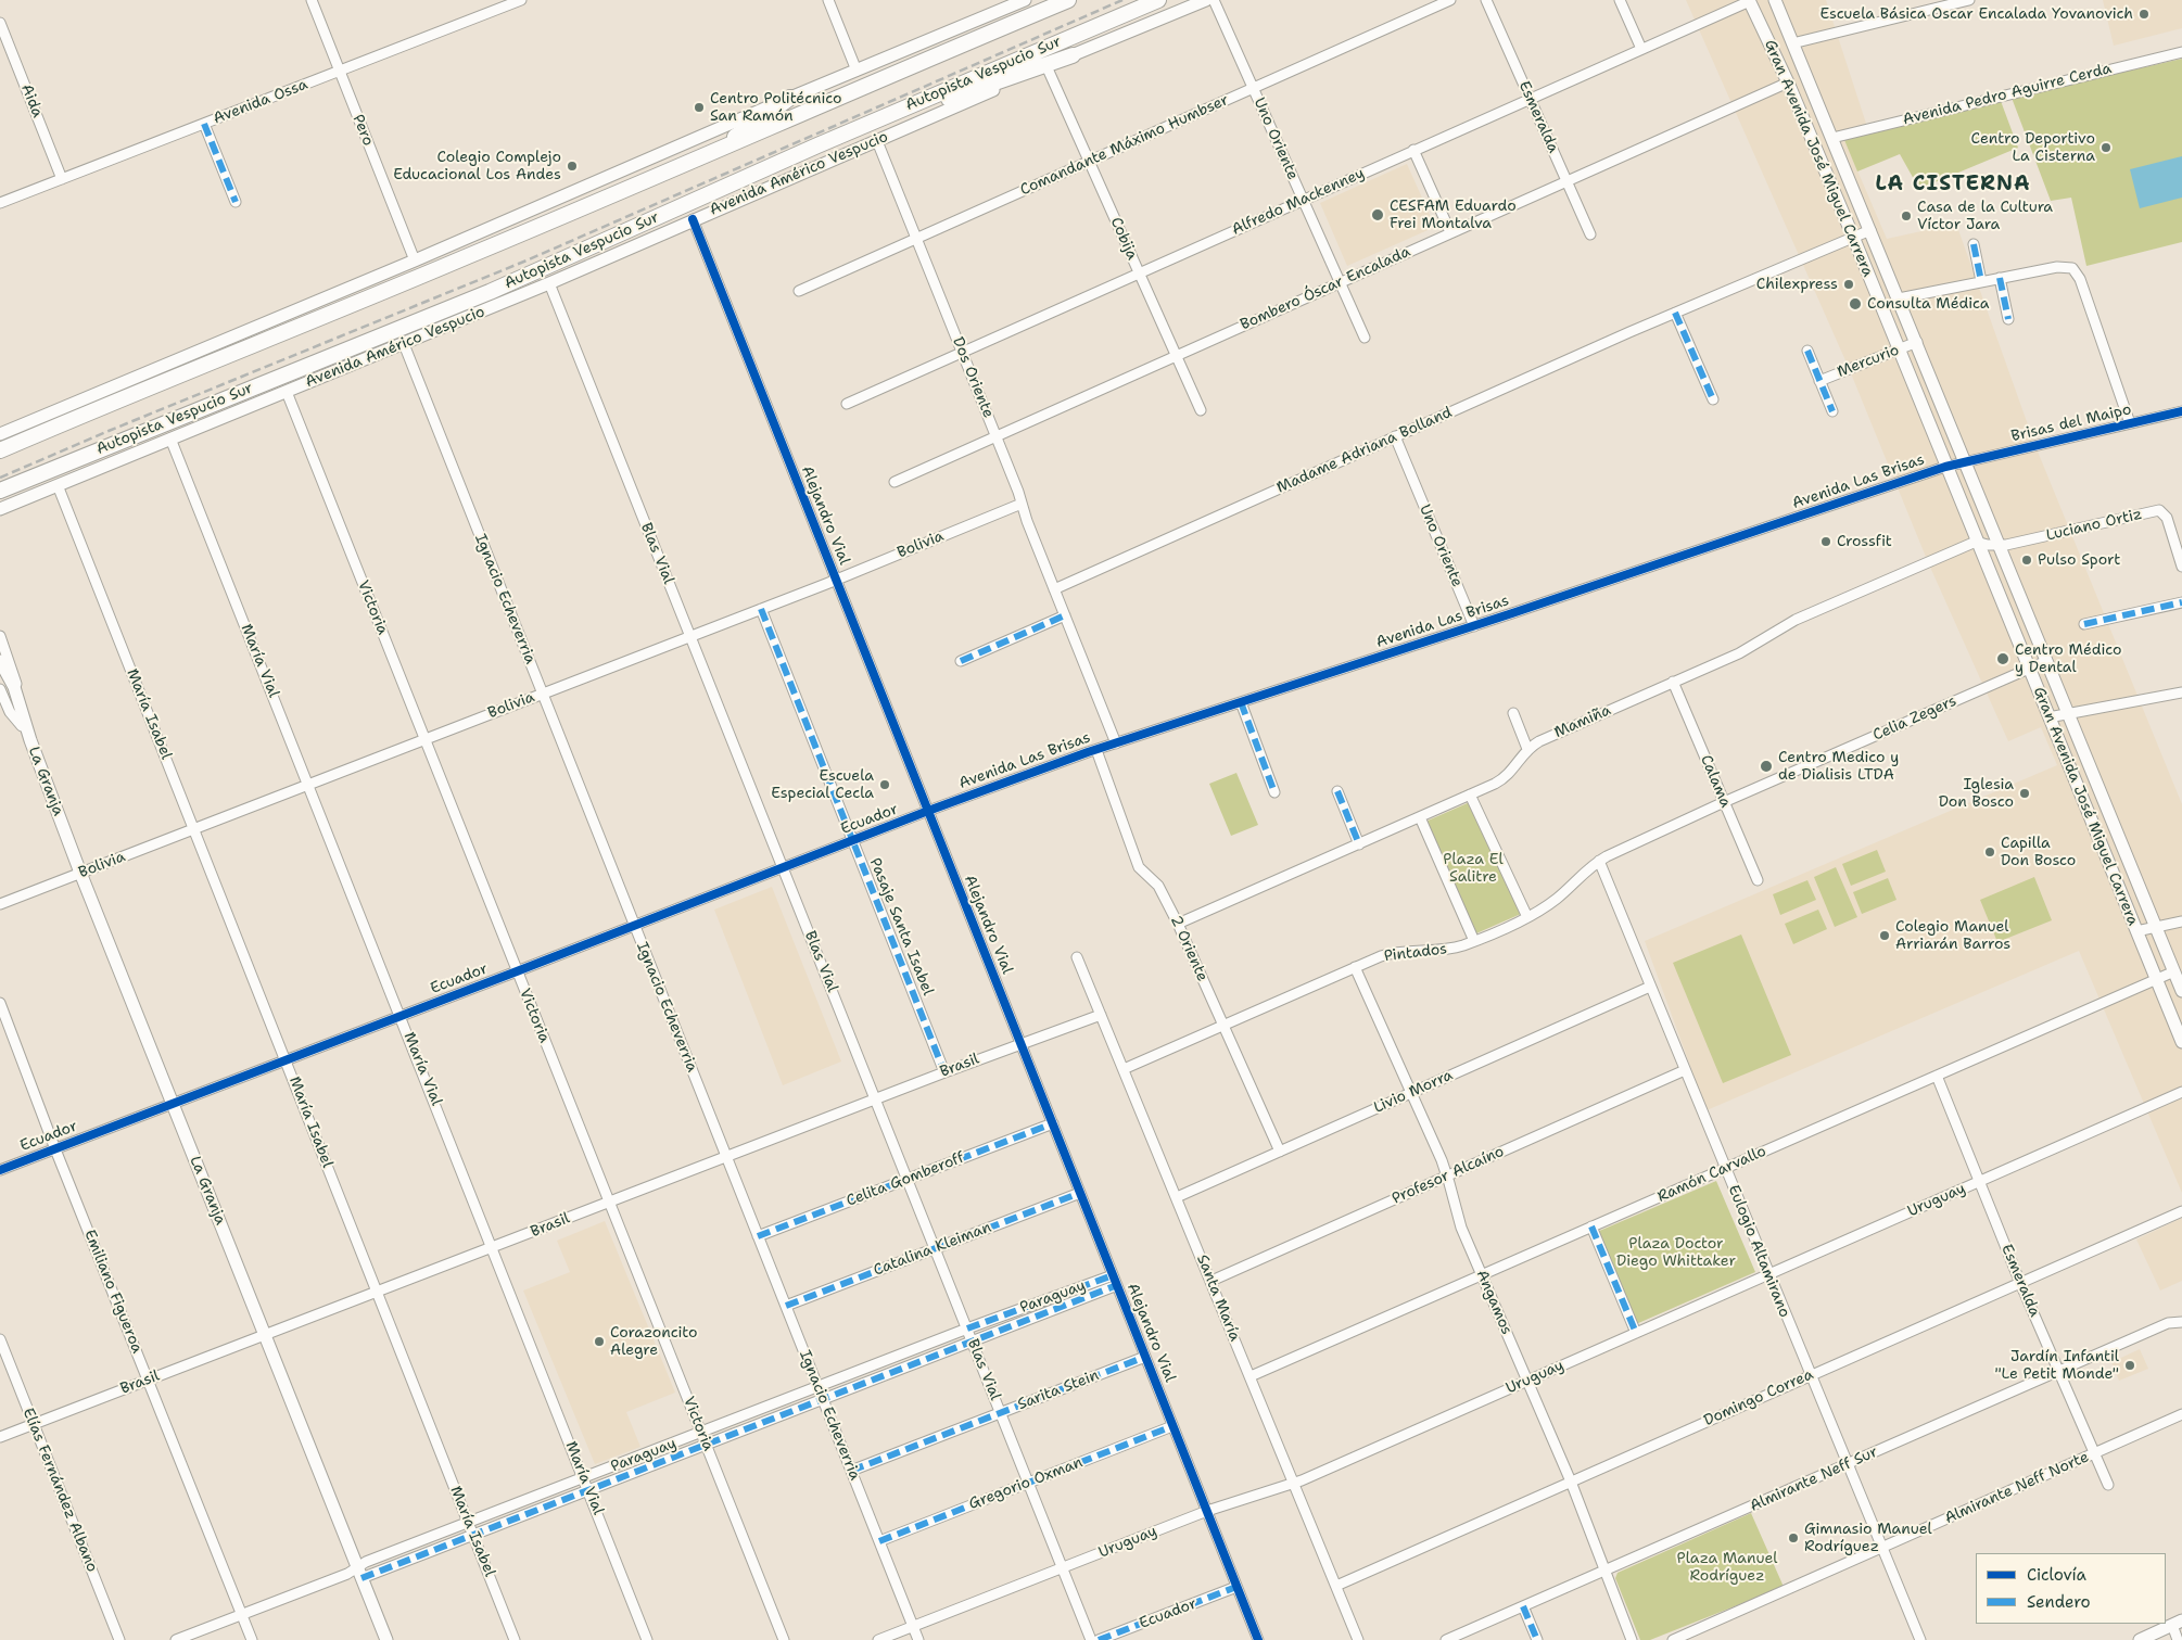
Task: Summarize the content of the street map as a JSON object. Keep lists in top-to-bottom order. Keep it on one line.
{"streets":{"highway":["Autopista Vespucio Sur"],"main road":["Gran Avenida José Miguel Carrera","Avenida Américo Vespucio","La Granja"],"street":["Avenida Pedro Aguirre Cerda","Aida","Avenida Ossa","Esmeralda","Pero","Uno Oriente","Comandante Máximo Humbser","Alfredo Mackenney","Cobija","Bombero Óscar Encalada","Mercurio","Dos Oriente","Brisas del Maipo","Madame Adriana Bolland","Avenida Las Brisas","Alejandro Vial","Luciano Ortiz","Bolivia","Blas Vial","Ignacio Echeverria","Victoria","María Vial","María Isabel","Celia Zegers","Mamiña","Calama","Ecuador","Pasaje Santa Isabel","2 Oriente","Pintados","Brasil","Livio Morra","Ramón Carvallo","Profesor Alcaíno","Celita Gomberoff","Uruguay","Catalina Kleiman","Eulogio Altamirano","Emiliano Figueroa","Paraguay","Santa María","Angamos","Sarita Stein","Domingo Correa","Almirante Neff Sur","Gregorio Oxman","Almirante Neff Norte","Elías Fernández Albano"]},"crossings":[["Avenida Pedro Aguirre Cerda","Gran Avenida José Miguel Carrera"],["Aida","Avenida Ossa"],["Avenida Ossa","Pero"],["Esmeralda","Alfredo Mackenney"],["Esmeralda","Bombero Óscar Encalada"],["Esmeralda","Ramón Carvallo"],["Esmeralda","Uruguay"],["Esmeralda","Domingo Correa"],["Esmeralda","Almirante Neff Sur"],["Esmeralda","Almirante Neff Norte"],["Uno Oriente","Comandante Máximo Humbser"],["Uno Oriente","Alfredo Mackenney"],["Uno Oriente","Bombero Óscar Encalada"],["Uno Oriente","Madame Adriana Bolland"],["Uno Oriente","Avenida Las Brisas"],["Comandante Máximo Humbser","Cobija"],["Comandante Máximo Humbser","Dos Oriente"],["Gran Avenida José Miguel Carrera","Alfredo Mackenney"],["Gran Avenida José Miguel Carrera","Bombero Óscar Encalada"],["Gran Avenida José Miguel Carrera","Mercurio"],["Gran Avenida José Miguel Carrera","Brisas del Maipo"],["Gran Avenida José Miguel Carrera","Madame Adriana Bolland"],["Gran Avenida José Miguel Carrera","Avenida Las Brisas"],["Gran Avenida José Miguel Carrera","Luciano Ortiz"],["Gran Avenida José Miguel Carrera","Celia Zegers"],["Gran Avenida José Miguel Carrera","Mamiña"],["Gran Avenida José Miguel Carrera","Ramón Carvallo"],["Avenida Américo Vespucio","Cobija"],["Avenida Américo Vespucio","Dos Oriente"],["Avenida Américo Vespucio","Alejandro Vial"],["Avenida Américo Vespucio","Blas Vial"],["Avenida Américo Vespucio","Ignacio Echeverria"],["Avenida Américo Vespucio","Victoria"],["Avenida Américo Vespucio","María Vial"],["Avenida Américo Vespucio","María Isabel"],["Alfredo Mackenney","Cobija"],["Alfredo Mackenney","Dos Oriente"],["Cobija","Bombero Óscar Encalada"],["Bombero Óscar Encalada","Dos Oriente"],["Dos Oriente","Madame Adriana Bolland"],["Dos Oriente","Avenida Las Brisas"],["Dos Oriente","Bolivia"],["Brisas del Maipo","Avenida Las Brisas"],["Avenida Las Brisas","Alejandro Vial"],["Avenida Las Brisas","Ecuador"],["Avenida Las Brisas","2 Oriente"],["Alejandro Vial","Bolivia"],["Alejandro Vial","Ecuador"],["Alejandro Vial","Brasil"],["Alejandro Vial","Celita Gomberoff"],["Alejandro Vial","Uruguay"],["Alejandro Vial","Catalina Kleiman"],["Alejandro Vial","Paraguay"],["Alejandro Vial","Sarita Stein"],["Alejandro Vial","Gregorio Oxman"],["Bolivia","Blas Vial"],["Bolivia","Ignacio Echeverria"],["Bolivia","Victoria"],["Bolivia","María Vial"],["Bolivia","María Isabel"],["Bolivia","La Granja"],["Bolivia","Pasaje Santa Isabel"],["Blas Vial","Ecuador"],["Blas Vial","Brasil"],["Blas Vial","Celita Gomberoff"],["Blas Vial","Uruguay"],["Blas Vial","Catalina Kleiman"],["Blas Vial","Paraguay"],["Blas Vial","Sarita Stein"],["Blas Vial","Gregorio Oxman"],["Ignacio Echeverria","Ecuador"],["Ignacio Echeverria","Brasil"],["Ignacio Echeverria","Celita Gomberoff"],["Ignacio Echeverria","Uruguay"],["Ignacio Echeverria","Catalina Kleiman"],["Ignacio Echeverria","Paraguay"],["Ignacio Echeverria","Sarita Stein"],["Ignacio Echeverria","Gregorio Oxman"],["Victoria","Ecuador"],["Victoria","Brasil"],["Victoria","Paraguay"],["María Vial","Ecuador"],["María Vial","Brasil"],["María Vial","Paraguay"],["María Isabel","Ecuador"],["María Isabel","Brasil"],["María Isabel","Paraguay"],["Celia Zegers","Calama"],["Celia Zegers","Pintados"],["Mamiña","Calama"],["Mamiña","2 Oriente"],["La Granja","Ecuador"],["La Granja","Brasil"],["La Granja","Paraguay"],["Calama","Pintados"],["Ecuador","Pasaje Santa Isabel"],["Ecuador","Emiliano Figueroa"],["Pasaje Santa Isabel","Brasil"],["2 Oriente","Pintados"],["2 Oriente","Livio Morra"],["Pintados","Eulogio Altamirano"],["Pintados","Santa María"],["Pintados","Angamos"],["Brasil","Emiliano Figueroa"],["Brasil","Santa María"],["Brasil","Elías Fernández Albano"],["Livio Morra","Eulogio Altamirano"],["Livio Morra","Santa María"],["Livio Morra","Angamos"],["Ramón Carvallo","Eulogio Altamirano"],["Ramón Carvallo","Santa María"],["Ramón Carvallo","Angamos"],["Profesor Alcaíno","Eulogio Altamirano"],["Profesor Alcaíno","Santa María"],["Profesor Alcaíno","Angamos"],["Uruguay","Eulogio Altamirano"],["Uruguay","Santa María"],["Uruguay","Angamos"],["Eulogio Altamirano","Domingo Correa"],["Eulogio Altamirano","Almirante Neff Sur"],["Eulogio Altamirano","Almirante Neff Norte"],["Emiliano Figueroa","Paraguay"],["Santa María","Domingo Correa"],["Angamos","Domingo Correa"],["Angamos","Almirante Neff Sur"]],"districts":["LA CISTERNA"],"parks":["Plaza El Salitre","Plaza Doctor Diego Whittaker","Plaza Manuel Rodríguez"],"places":["Escuela Básica Oscar Encalada Yovanovich","Centro Politécnico San Ramón","Centro Deportivo La Cisterna","Colegio Complejo Educacional Los Andes","CESFAM Eduardo Frei Montalva","Casa de la Cultura Víctor Jara","Chilexpress","Consulta Médica","Crossfit","Pulso Sport","Centro Médico y Dental","Centro Medico y de Dialisis LTDA","Escuela Especial Cecla","Iglesia Don Bosco","Capilla Don Bosco","Colegio Manuel Arriarán Barros","Corazoncito Alegre","Jardín Infantil \"Le Petit Monde\"","Gimnasio Manuel Rodríguez"],"legend":["Ciclovía","Sendero"]}
